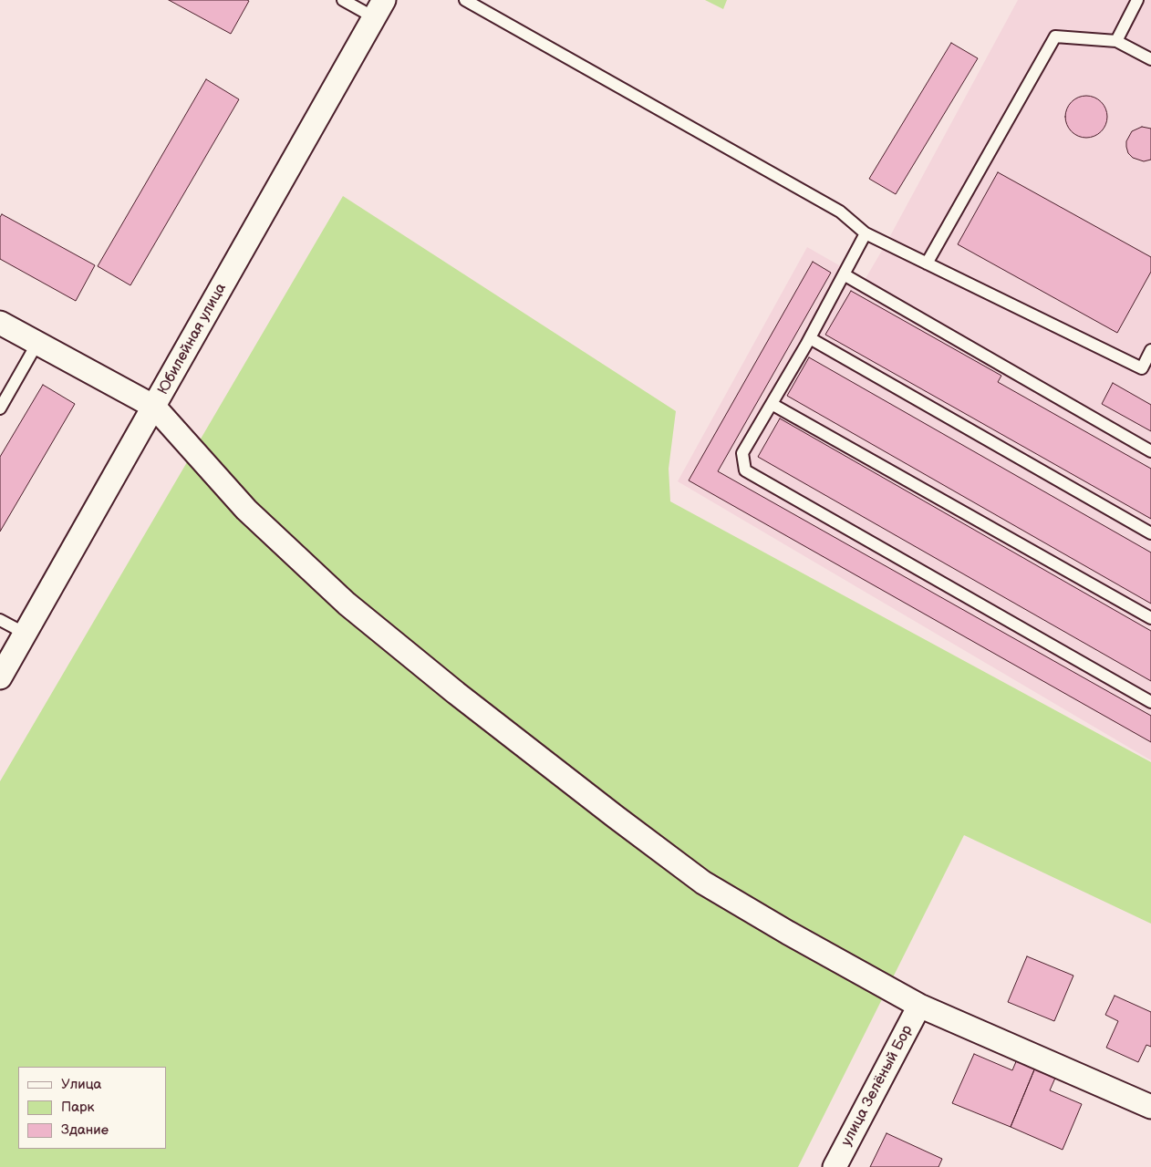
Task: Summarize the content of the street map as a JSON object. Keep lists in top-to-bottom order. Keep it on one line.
{"streets":{"street":["Юбилейная улица","улица Зелёный Бор"]},"legend":["Улица","Парк","Здание"]}
